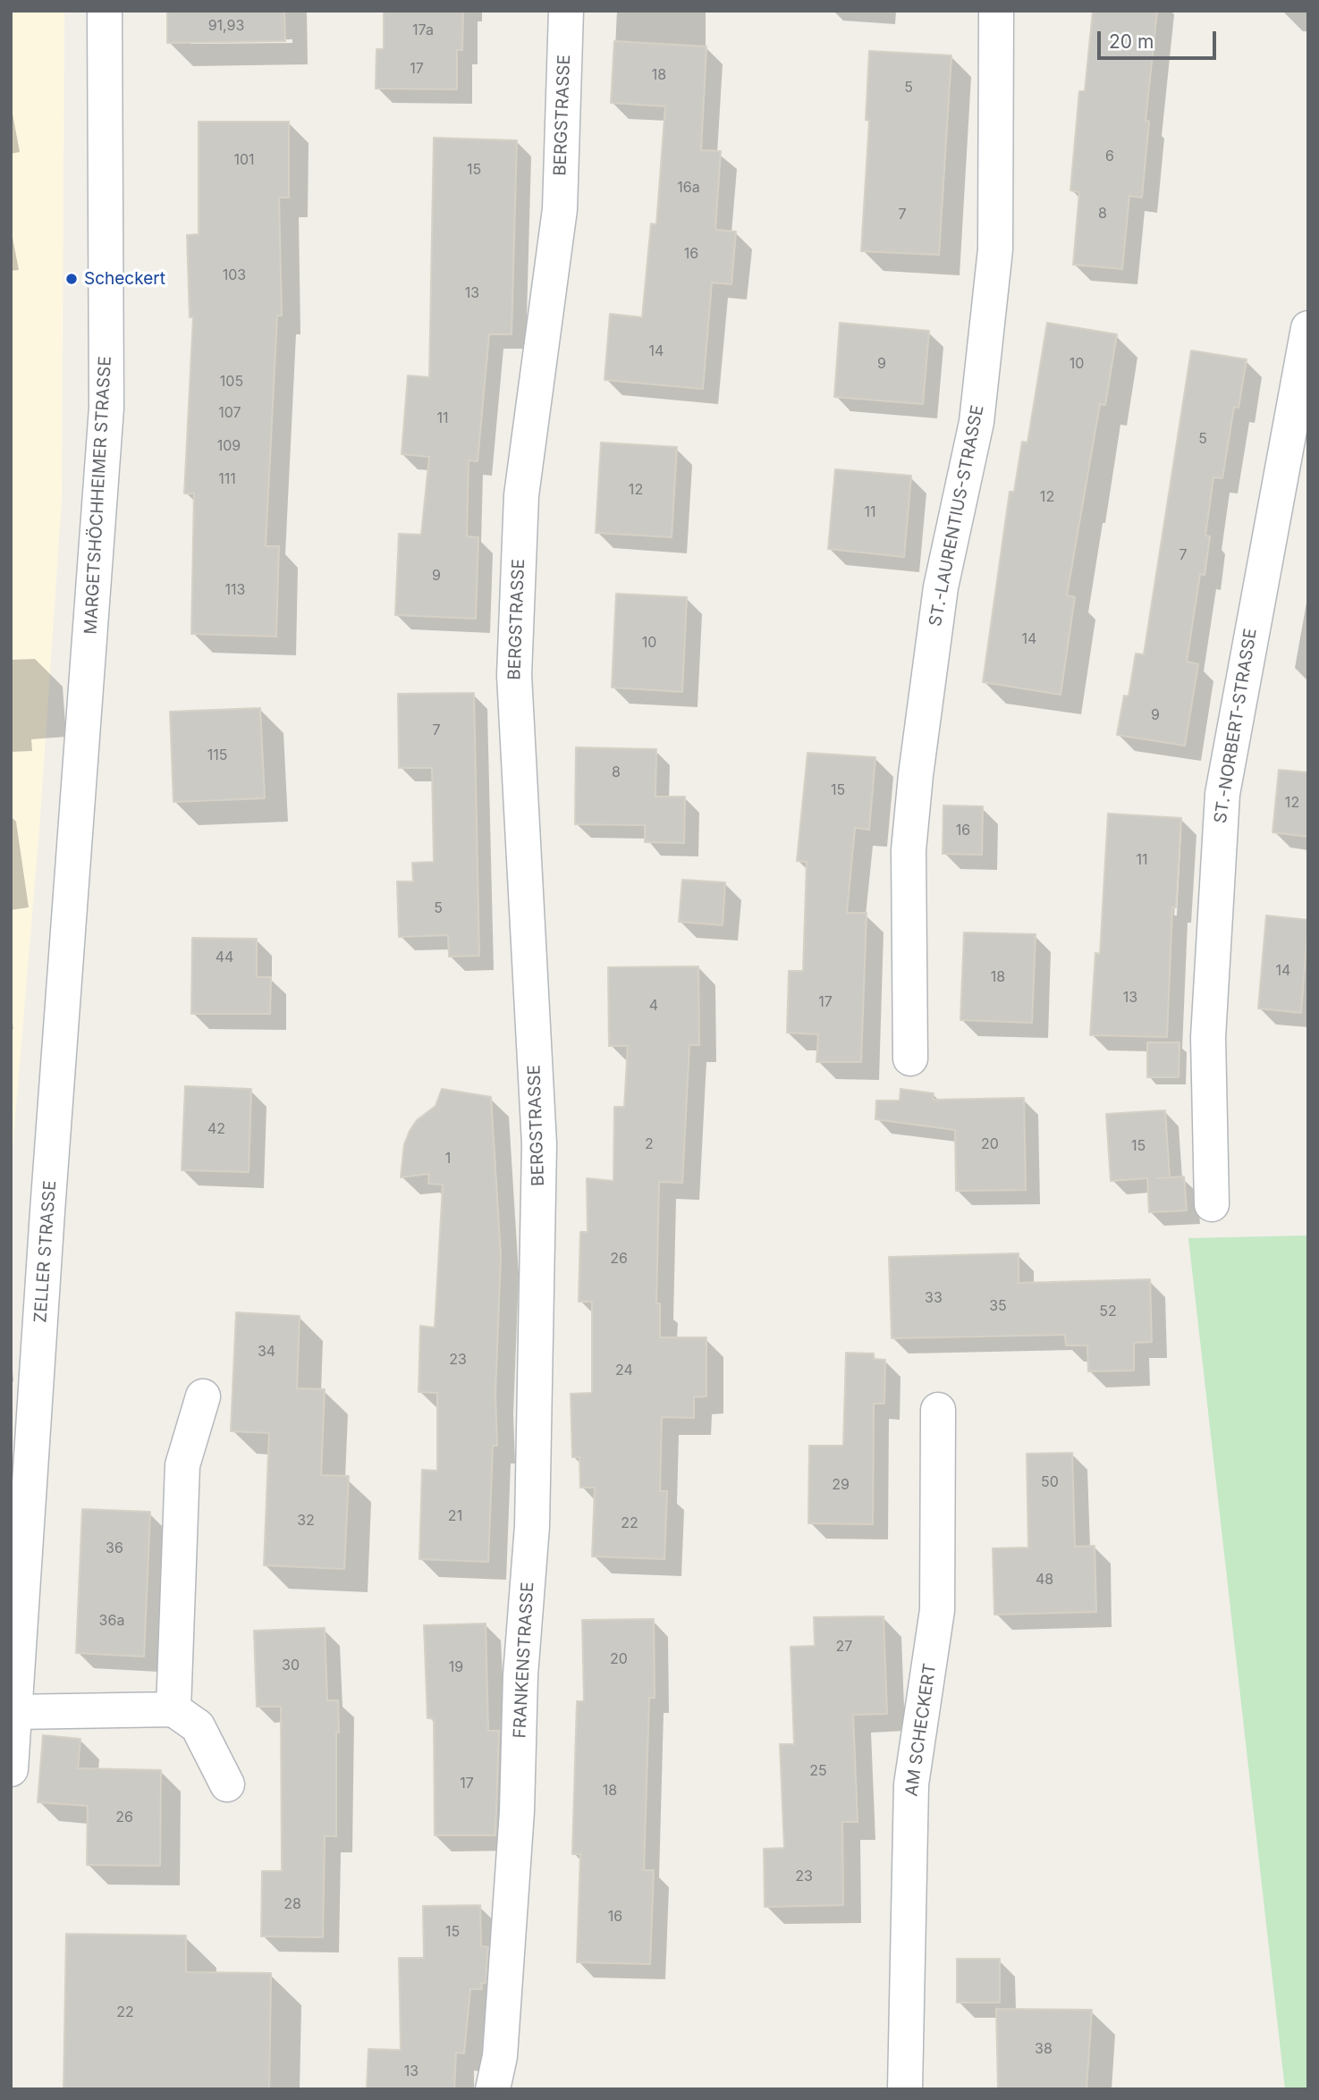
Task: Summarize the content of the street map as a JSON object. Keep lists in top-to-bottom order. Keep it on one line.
{"streets":{"street":["BERGSTRASSE","MARGETSHÖCHHEIMER STRASSE","ST.-LAURENTIUS-STRASSE","ST.-NORBERT-STRASSE","ZELLER STRASSE","FRANKENSTRASSE","AM SCHECKERT"]},"crossings":[["BERGSTRASSE","FRANKENSTRASSE"],["MARGETSHÖCHHEIMER STRASSE","ZELLER STRASSE"]],"places":["Scheckert"],"house_numbers":["91,93","17a","17","18","5","6","101","15","16a","8","7","16","103","13","14","9","10","105","107","11","5","109","111","12","12","11","7","9","113","14","10","9","7","115","8","15","12","16","11","5","44","14","18","13","17","4","42","2","20","15","1","26","33","35","52","34","23","24","50","29","21","32","22","36","48","36a","27","20","30","19","25","17","18","26","23","28","16","15","22","38","13"],"scale_bar":"20 m"}
